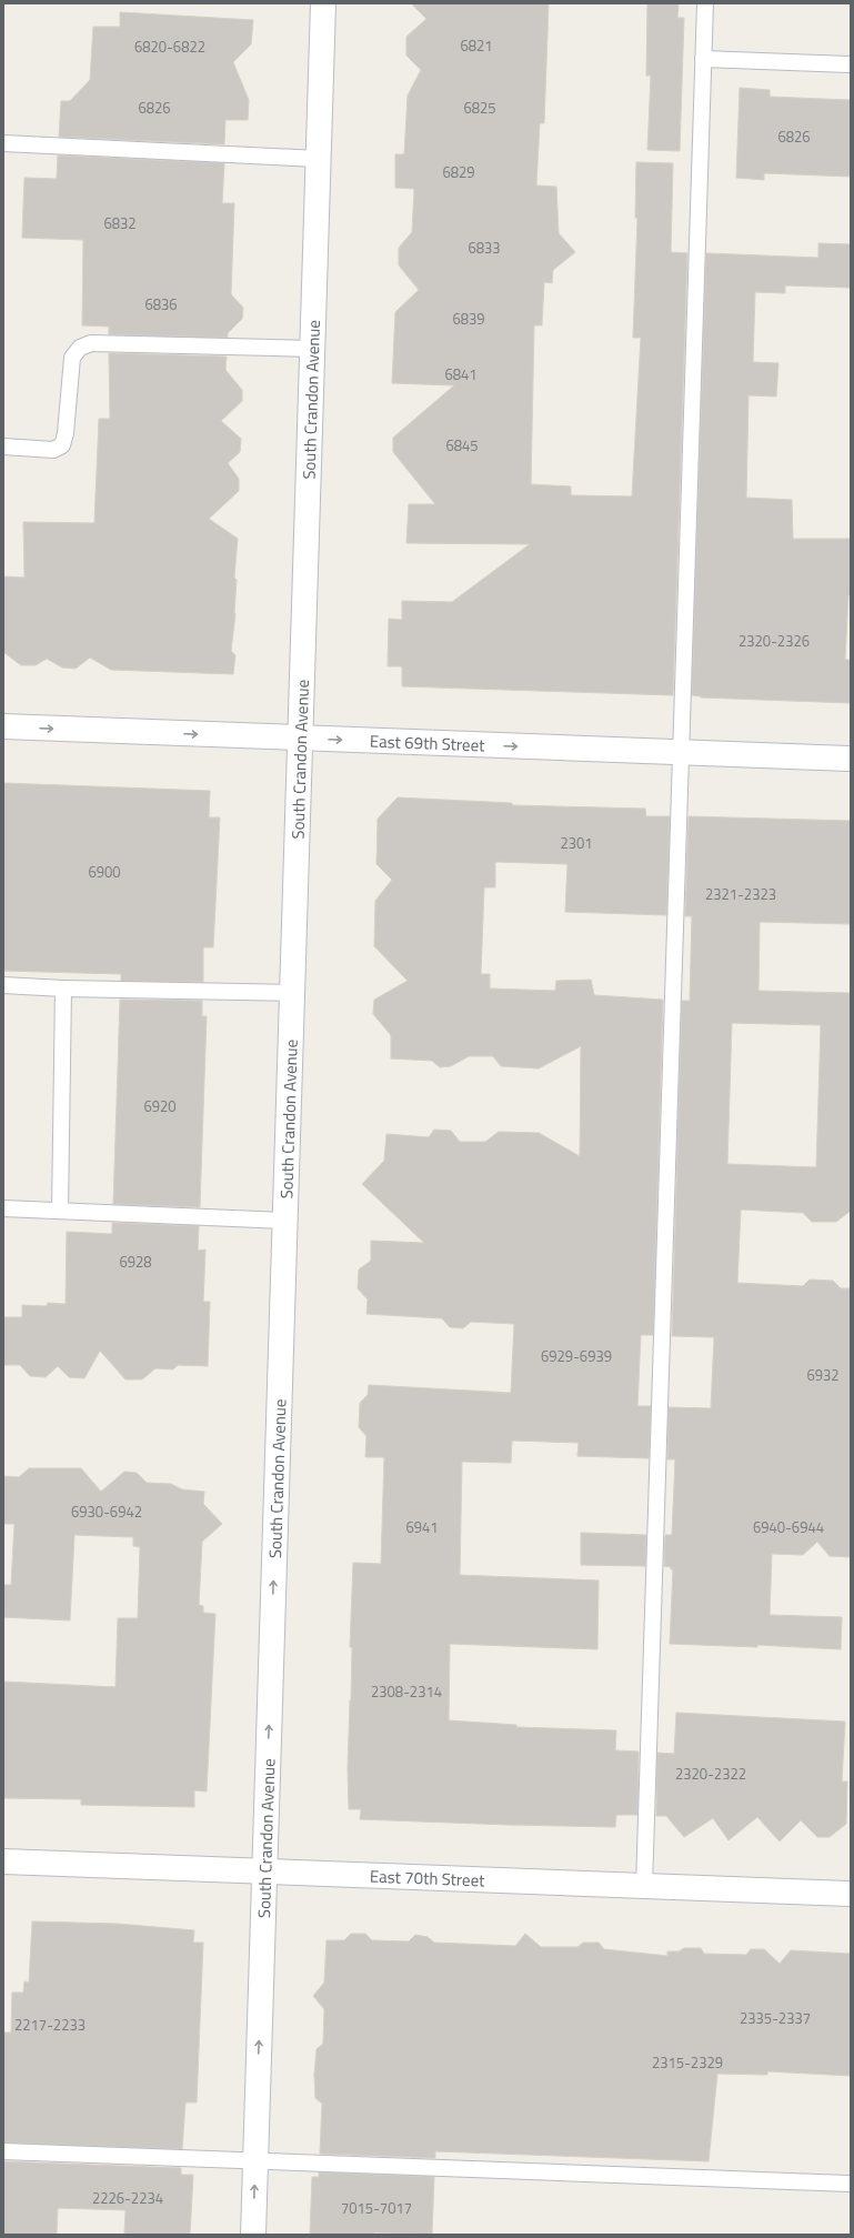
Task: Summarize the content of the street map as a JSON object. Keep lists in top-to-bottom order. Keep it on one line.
{"streets":{"street":["South Crandon Avenue","East 69th Street","East 70th Street"]},"crossings":[["South Crandon Avenue","East 69th Street"],["South Crandon Avenue","East 70th Street"]],"one_way":["South Crandon Avenue","East 69th Street"],"house_numbers":["6821","6820-6822","6826","6825","6826","6829","6832","6833","6836","6839","6841","6845","2320-2326","2301","6900","2321-2323","6920","6928","6929-6939","6932","6930-6942","6941","6940-6944","2308-2314","2320-2322","2335-2337","2217-2233","2315-2329","2226-2234","7015-7017"]}
